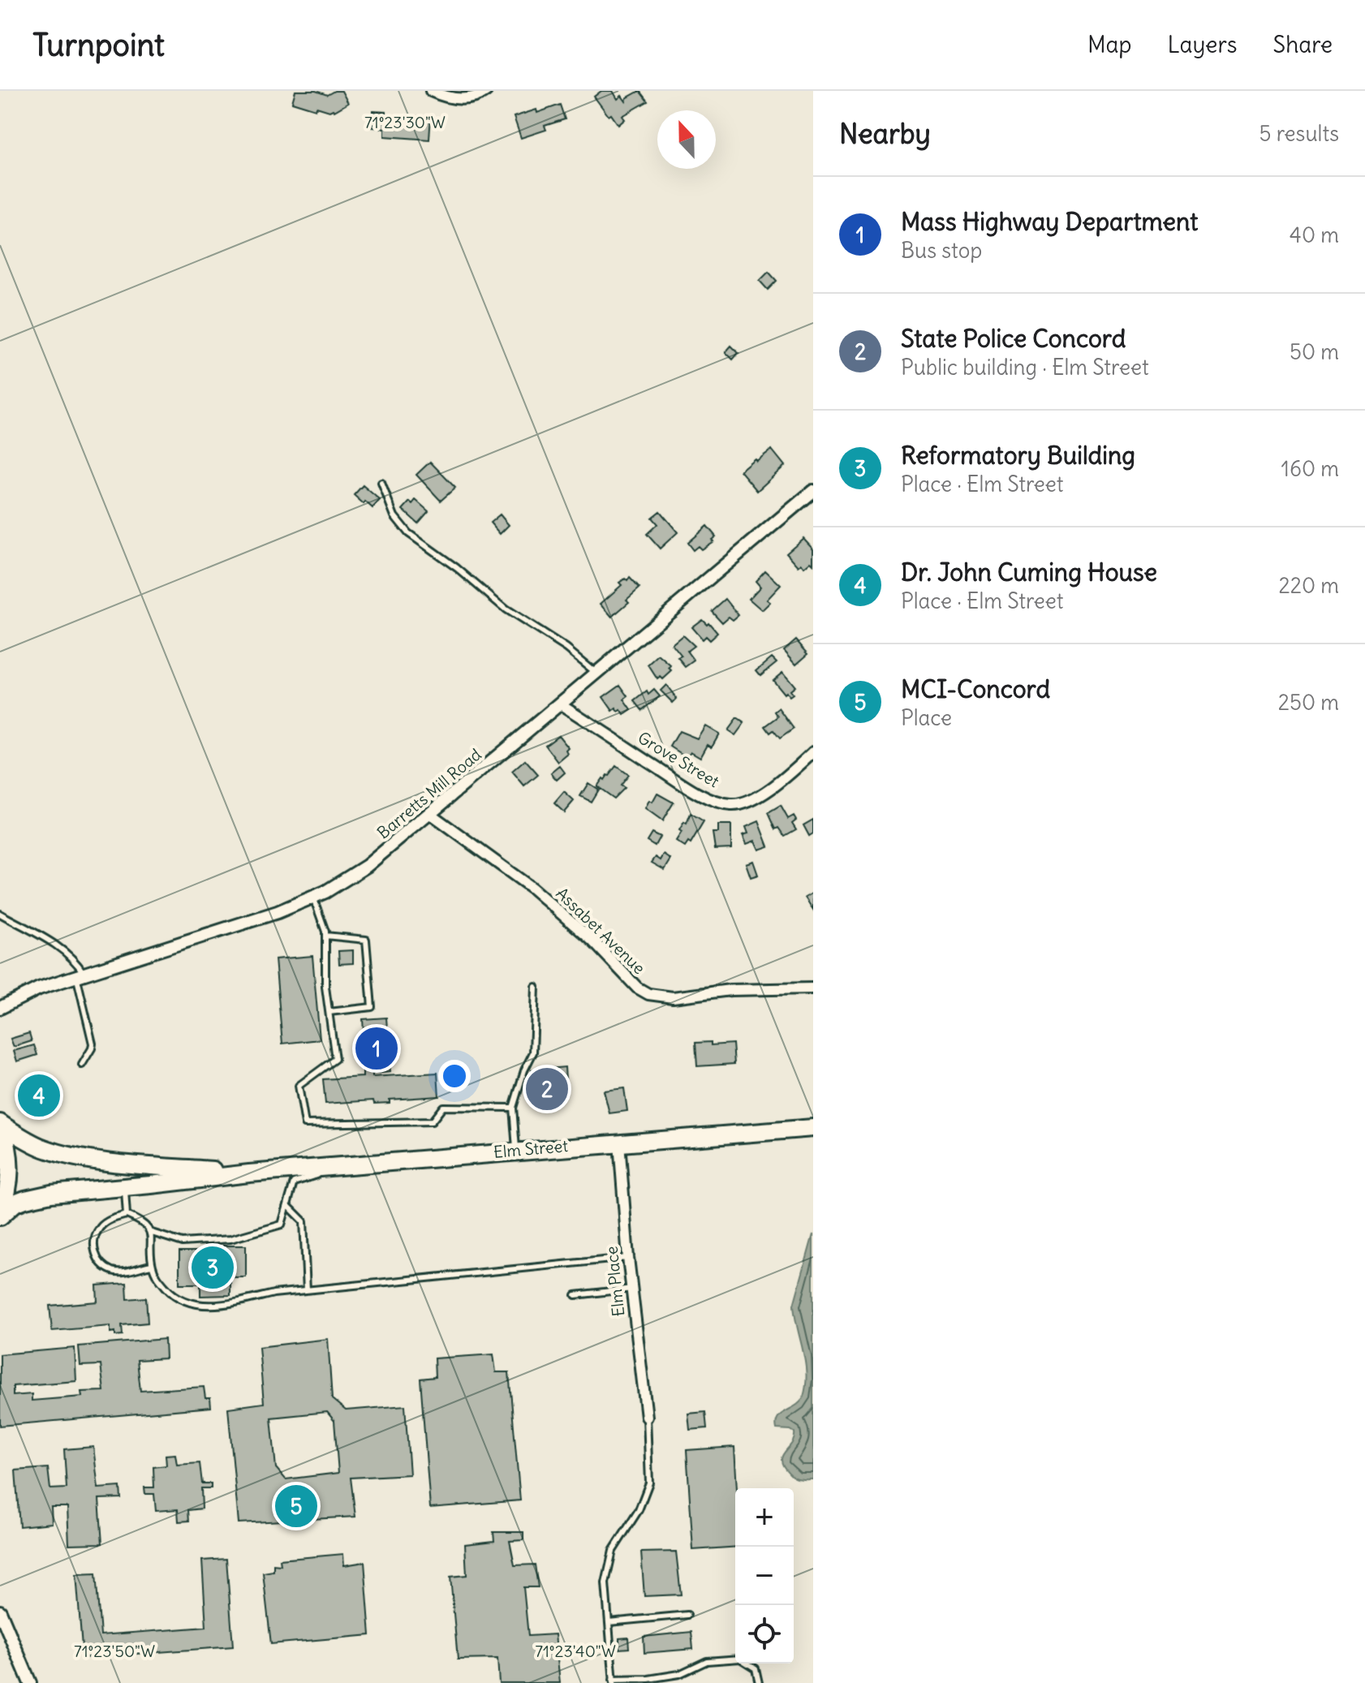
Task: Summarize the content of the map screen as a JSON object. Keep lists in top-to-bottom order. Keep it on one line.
{"streets":{"highway":["Elm Street"],"street":["Grove Street","Barretts Mill Road","Assabet Avenue","Elm Place"]},"crossings":[["Grove Street","Barretts Mill Road"],["Barretts Mill Road","Assabet Avenue"],["Elm Street","Elm Place"]],"north":"top","page":{"header":"Turnpoint","nav":["Map","Layers","Share"],"heading":["Nearby","5 results"],"list":[{"mark":"1","name":"Mass Highway Department","note":"Bus stop","value":"40 m"},{"mark":"2","name":"State Police Concord","note":"Public building · Elm Street","value":"50 m"},{"mark":"3","name":"Reformatory Building","note":"Place · Elm Street","value":"160 m"},{"mark":"4","name":"Dr. John Cuming House","note":"Place · Elm Street","value":"220 m"},{"mark":"5","name":"MCI-Concord","note":"Place","value":"250 m"}],"pins":["1","2","4","3","5"],"map_buttons":["+","−"]},"coordinates":["71°23'30\"W","71°23'50\"W","71°23'40\"W"]}
